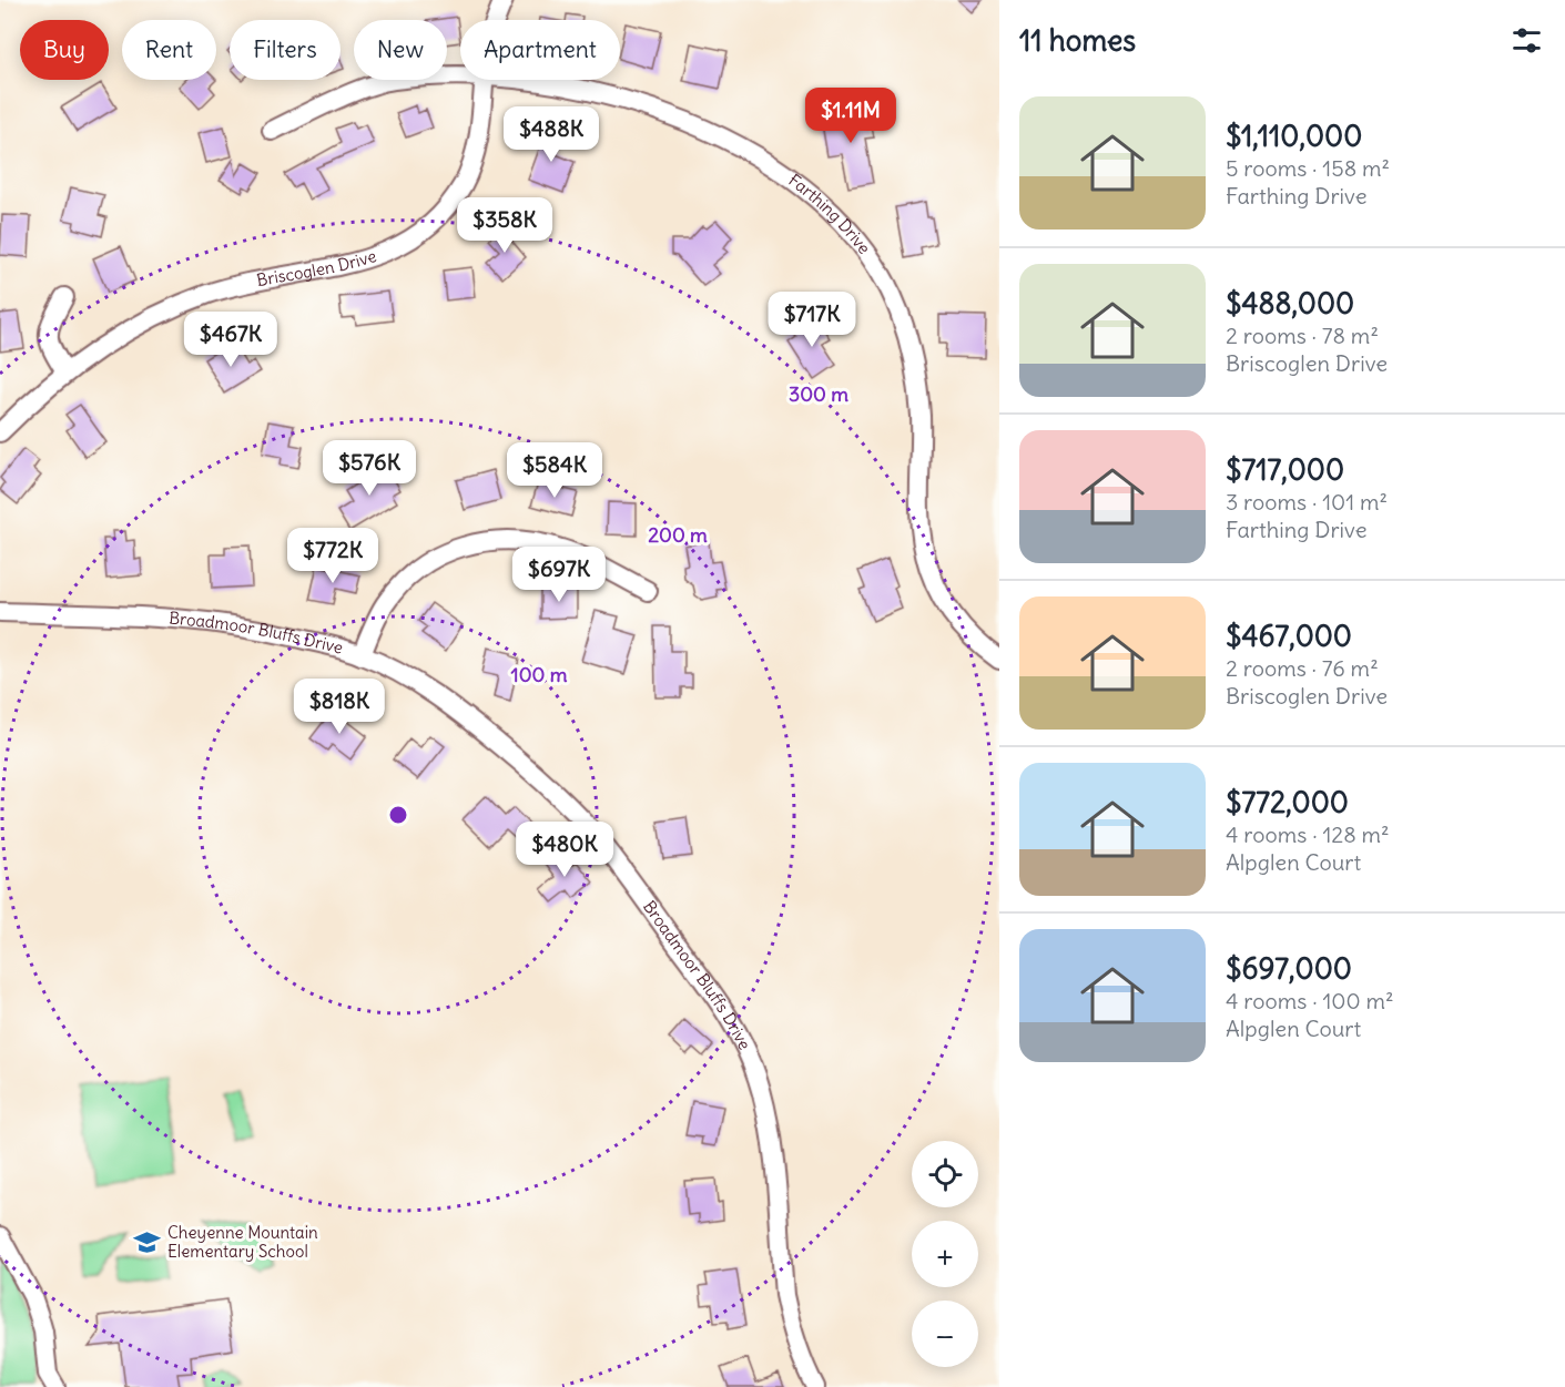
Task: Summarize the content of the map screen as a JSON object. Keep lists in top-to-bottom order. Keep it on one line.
{"streets":{"street":["Farthing Drive","Briscoglen Drive","Broadmoor Bluffs Drive"]},"places":{"school or university":["Cheyenne Mountain Elementary School"]},"page":{"heading":"11 homes","chip":["Buy","Rent","Filters","New","Apartment"],"list":[{"name":"$1,110,000","note":"5 rooms · 158 m² · Farthing Drive"},{"name":"$488,000","note":"2 rooms · 78 m² · Briscoglen Drive"},{"name":"$717,000","note":"3 rooms · 101 m² · Farthing Drive"},{"name":"$467,000","note":"2 rooms · 76 m² · Briscoglen Drive"},{"name":"$772,000","note":"4 rooms · 128 m² · Alpglen Court"},{"name":"$697,000","note":"4 rooms · 100 m² · Alpglen Court"}],"price":["$1.11M","$488K","$358K","$717K","$467K","$576K","$584K","$772K","$697K","$818K","$480K"],"map_buttons":["+","−"]},"rings":["300 m","200 m","100 m"]}
